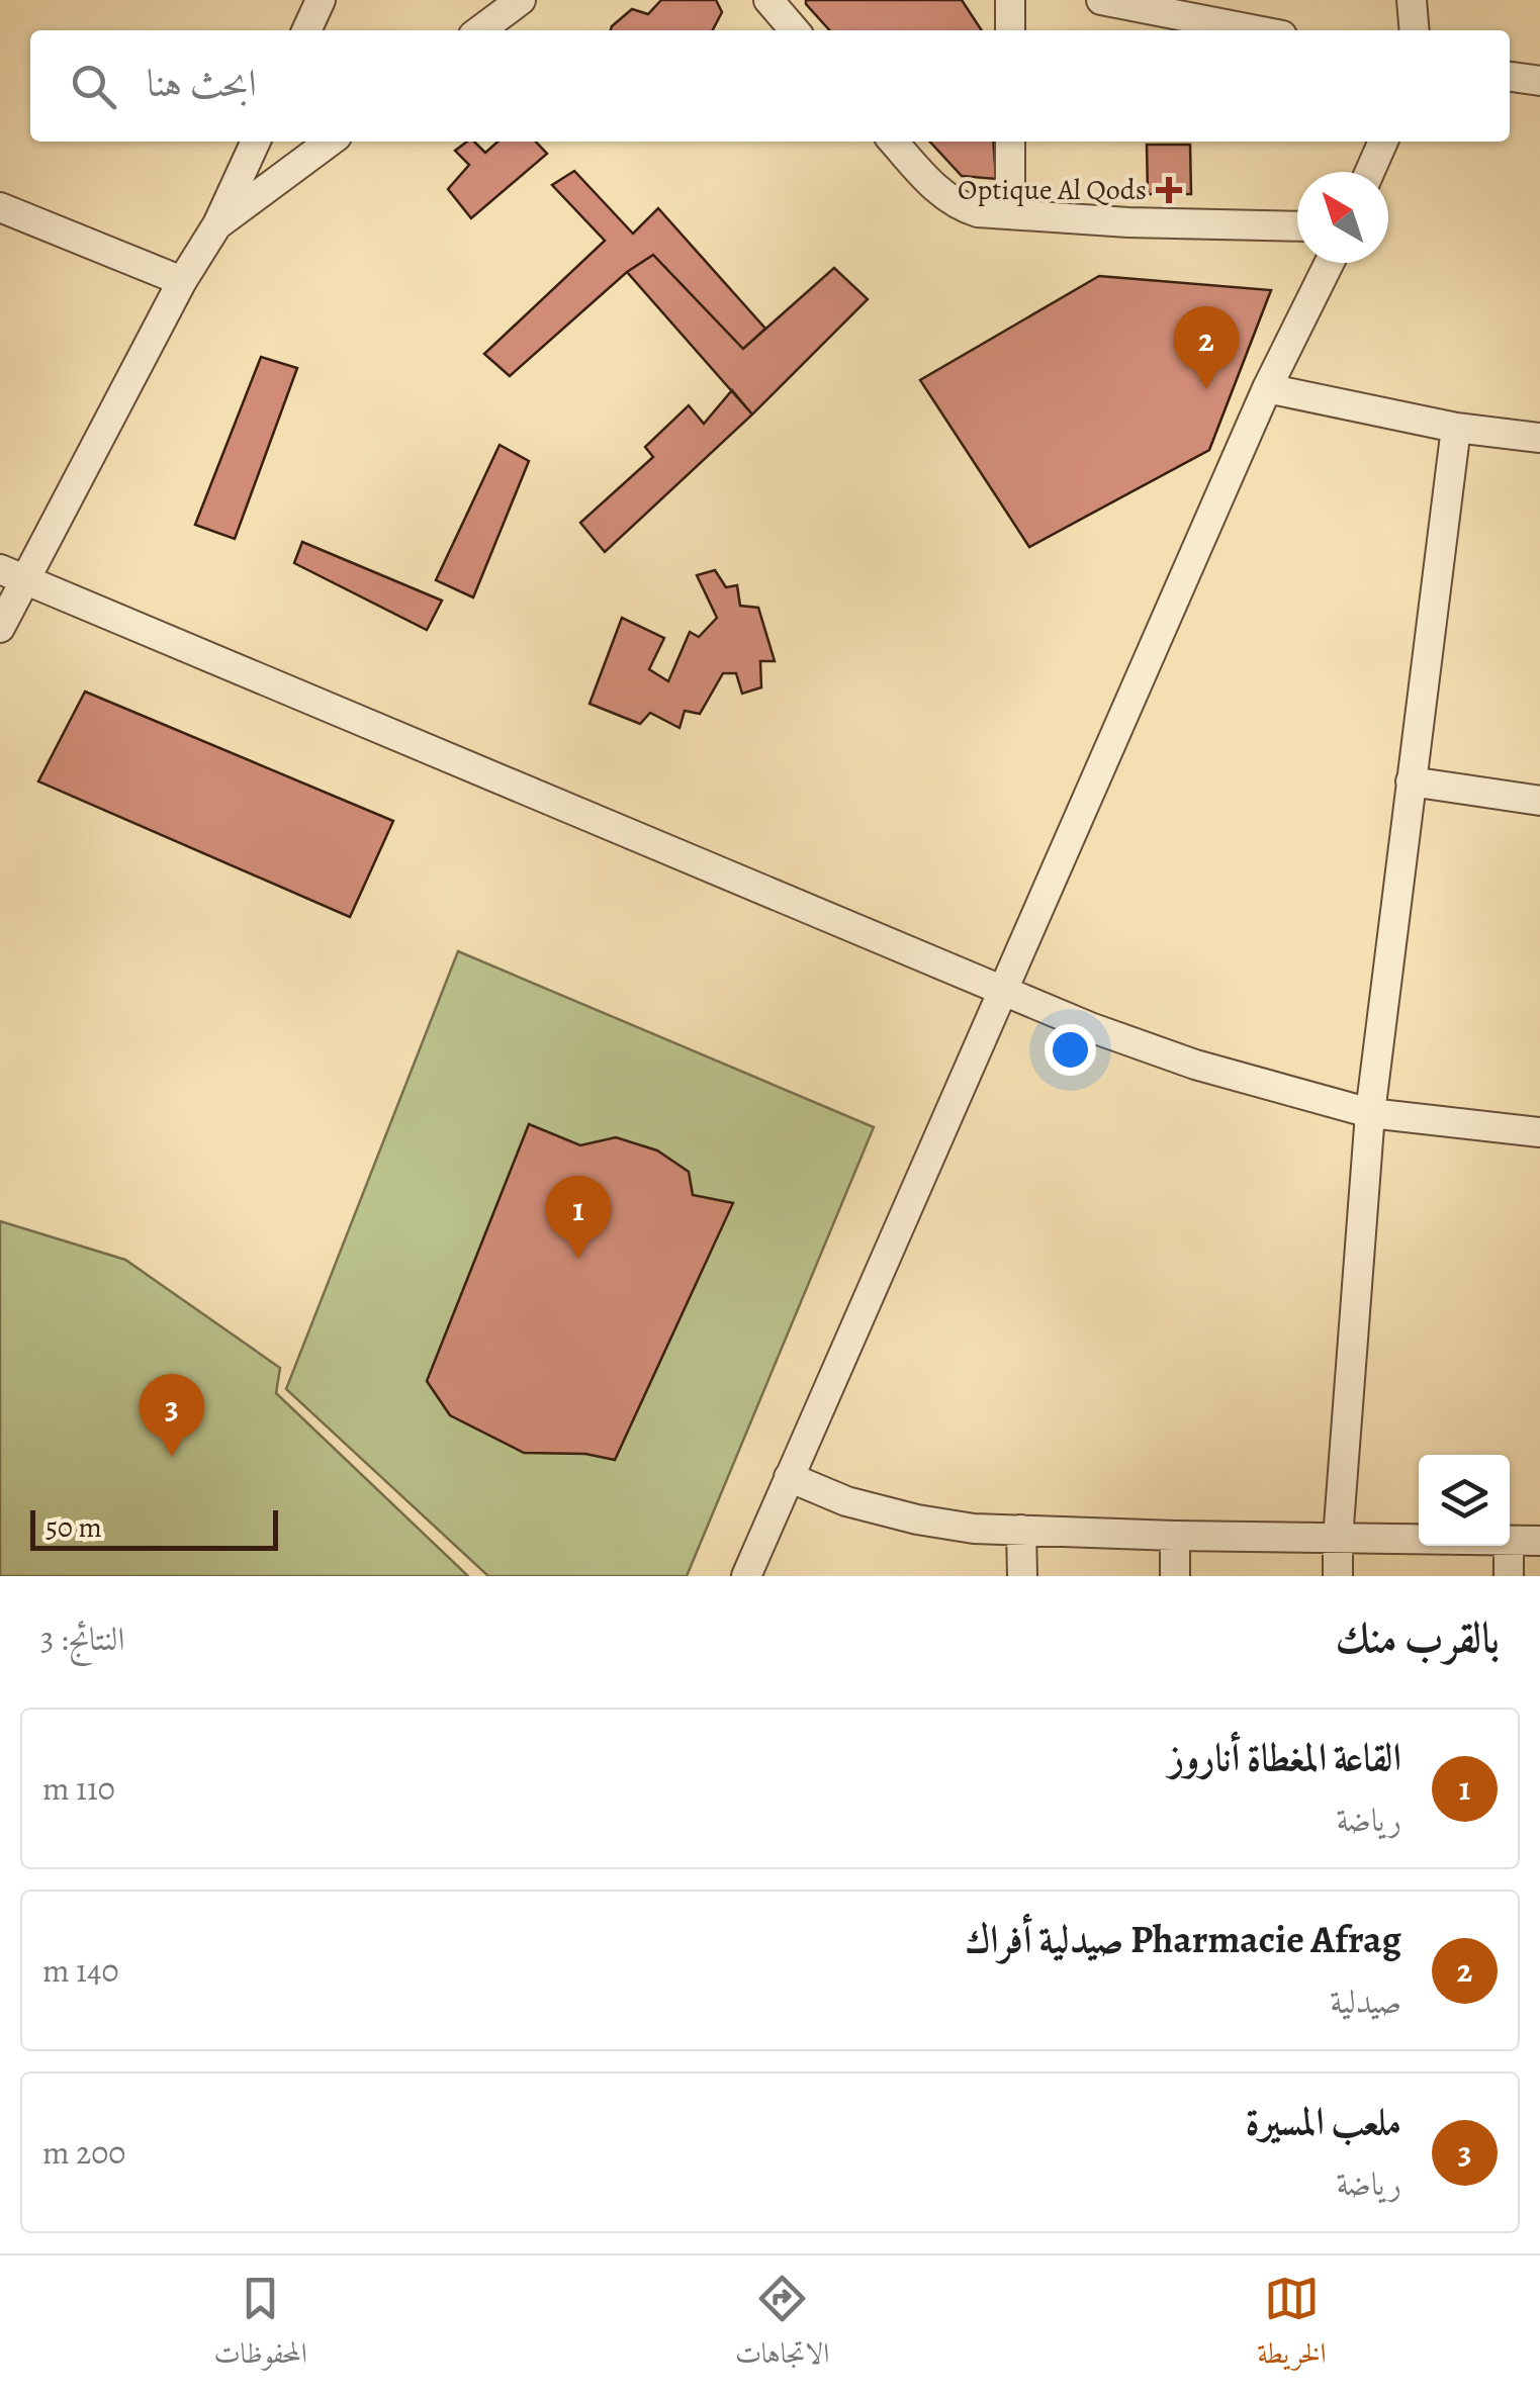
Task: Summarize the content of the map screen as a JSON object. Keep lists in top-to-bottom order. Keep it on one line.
{"places":{"health":["Optique Al Qods"]},"scale_bar":"50 m","north":"top left","page":{"search":"ابحث هنا","pins":["2","1","3"],"scale":"50 m","heading":["بالقرب منك","النتائج: 3"],"list":[{"mark":"1","name":"القاعة المغطاة أناروز","note":"رياضة","value":"110 m"},{"mark":"2","name":"Pharmacie Afrag صيدلية أفراك","note":"صيدلية","value":"140 m"},{"mark":"3","name":"ملعب المسيرة","note":"رياضة","value":"200 m"}],"nav":["الخريطة","الاتجاهات","المحفوظات"]}}
